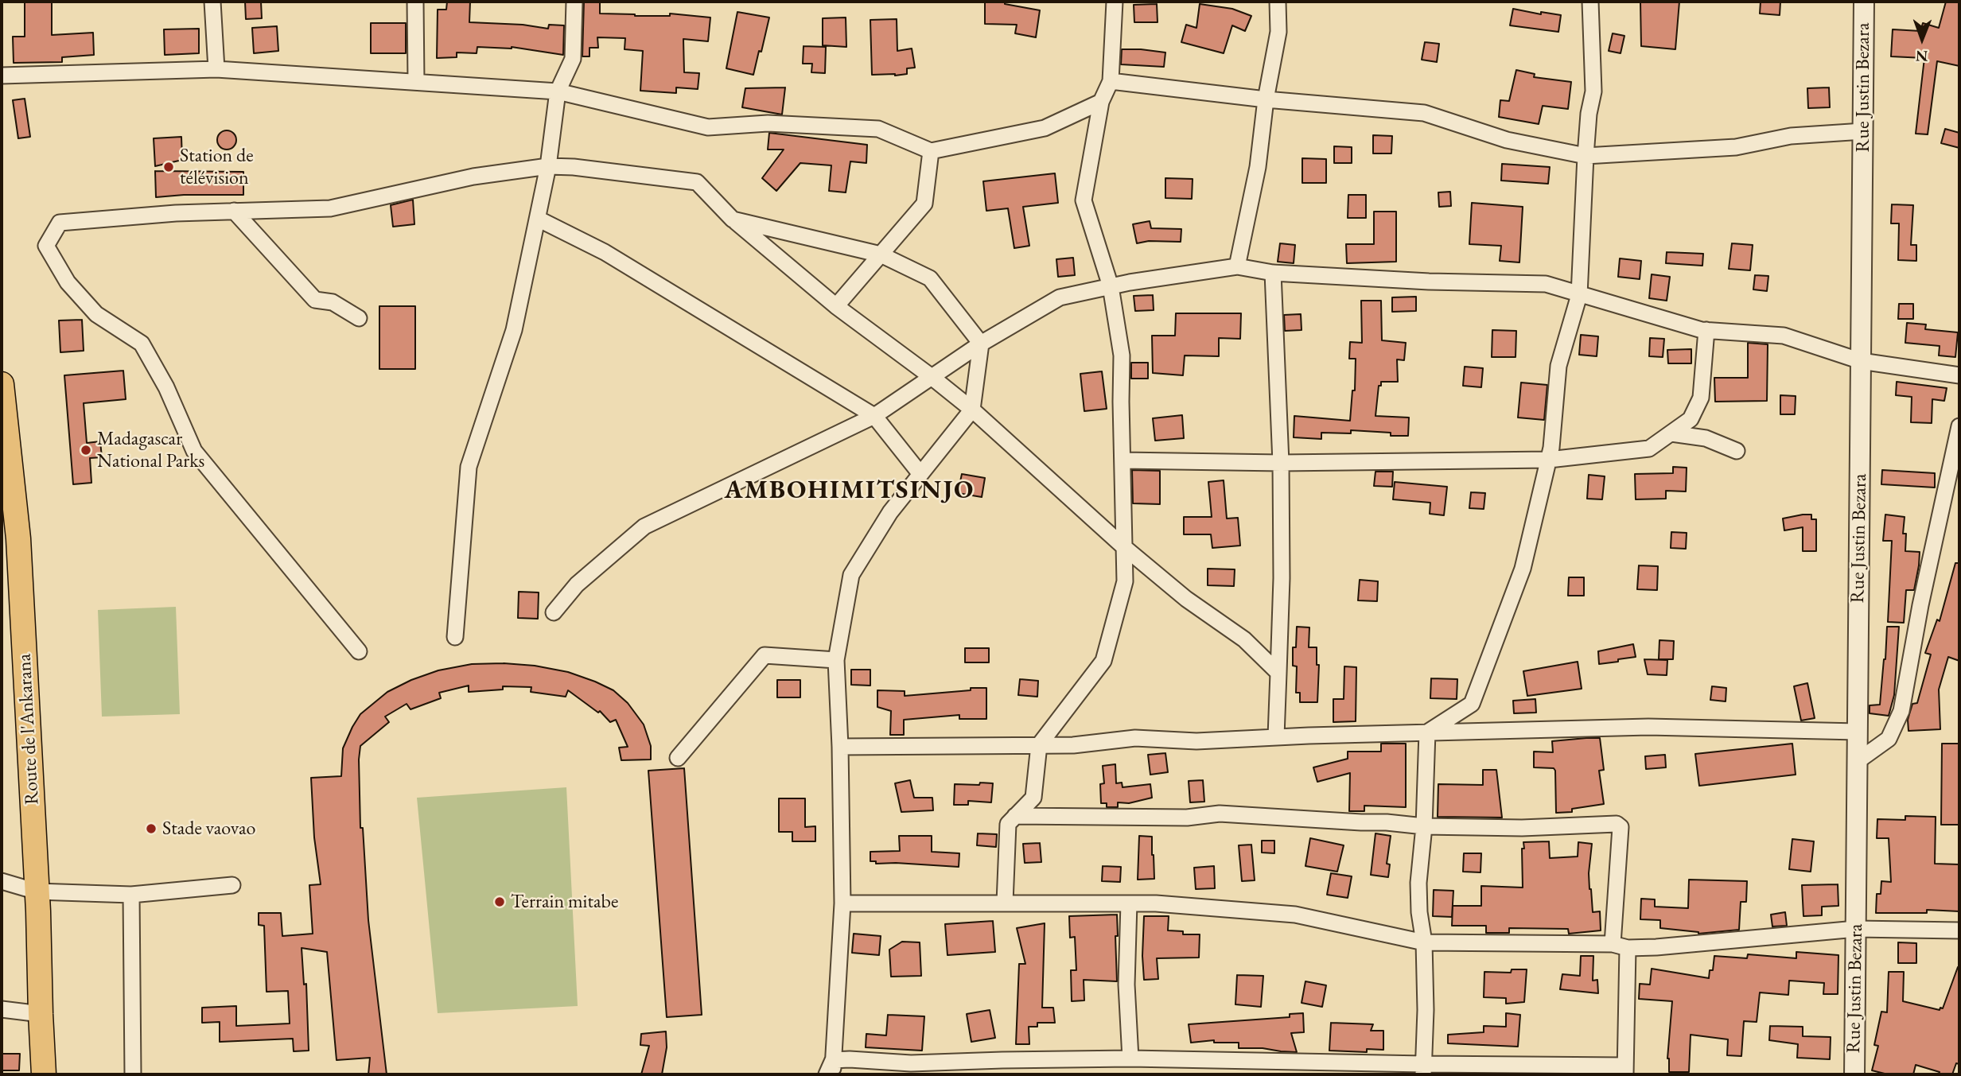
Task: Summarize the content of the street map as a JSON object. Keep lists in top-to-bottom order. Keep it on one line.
{"streets":{"main road":["Route de l'Ankarana"],"street":["Rue Justin Bezara"]},"districts":["AMBOHIMITSINJO"],"places":["Station de télévision","Madagascar National Parks","Stade vaovao","Terrain mitabe"],"north":"bottom"}
